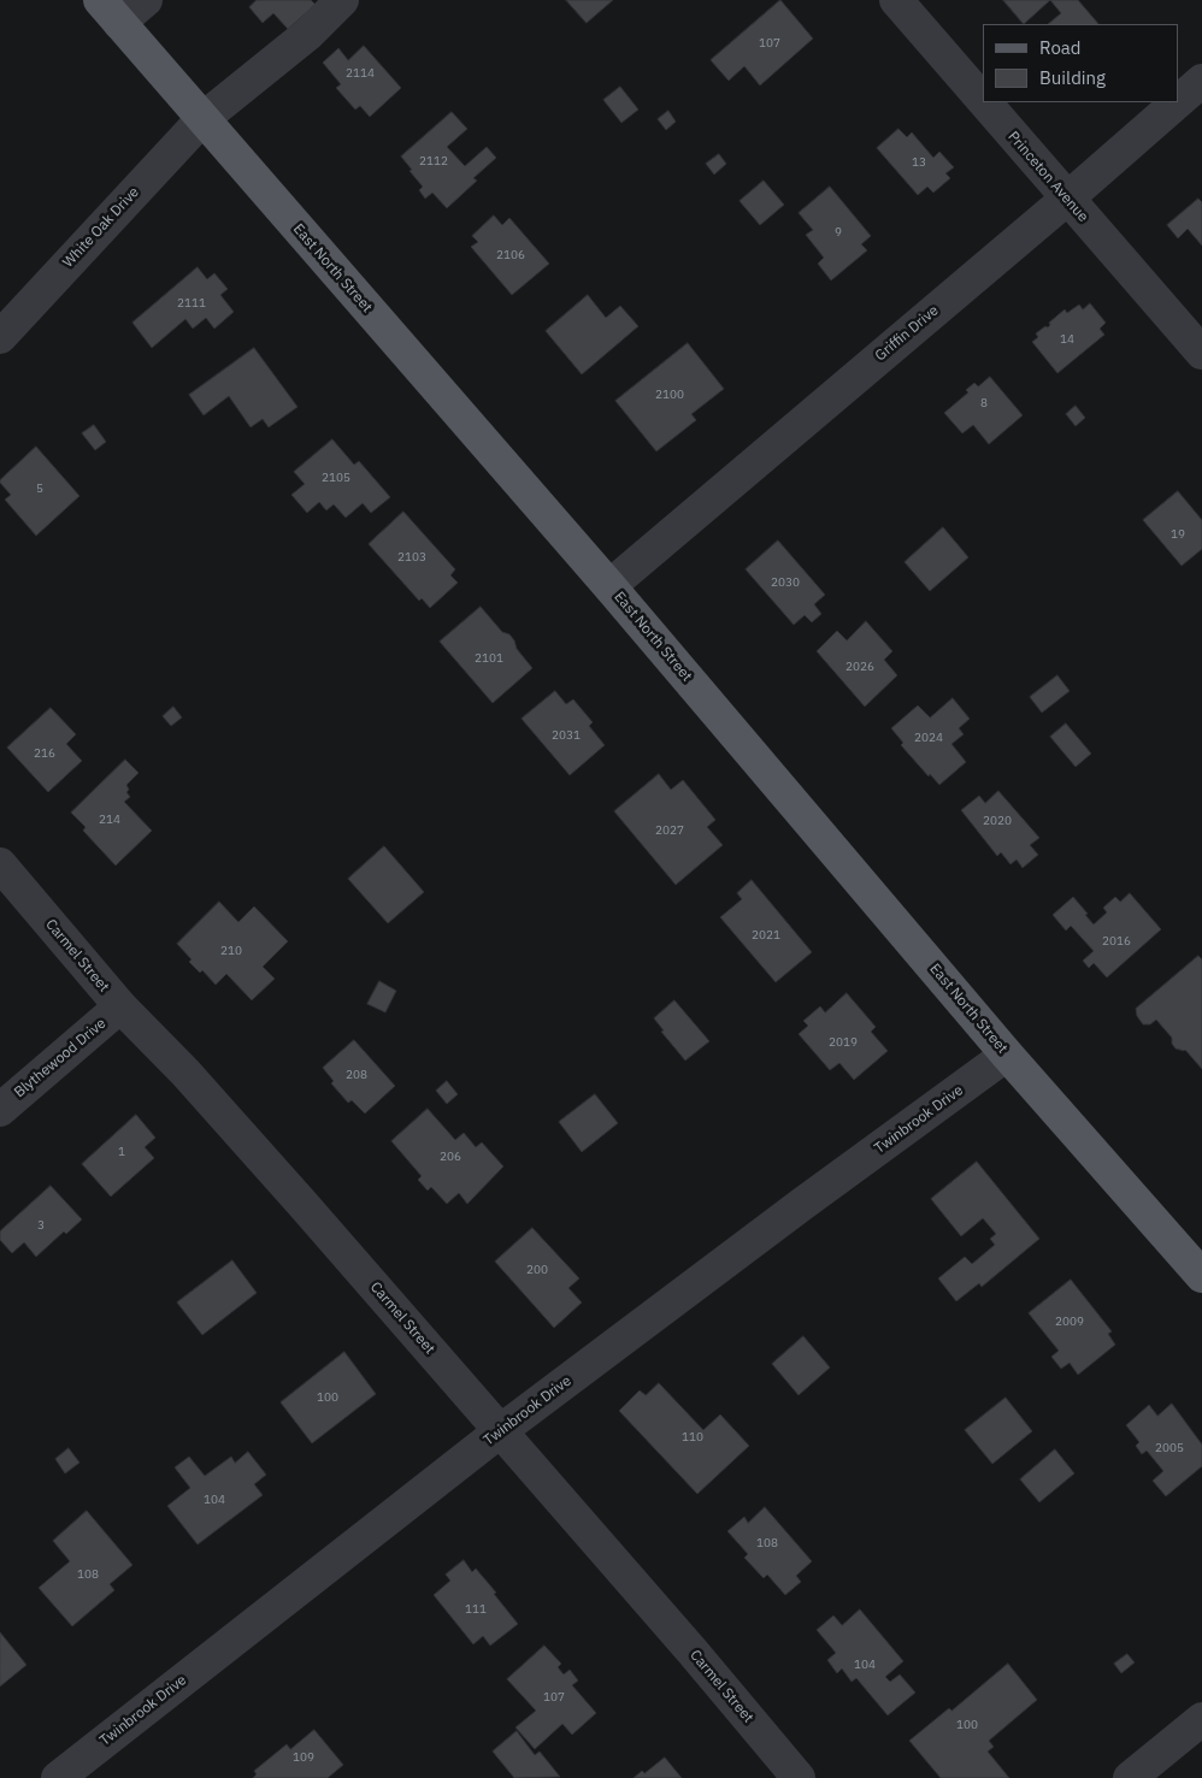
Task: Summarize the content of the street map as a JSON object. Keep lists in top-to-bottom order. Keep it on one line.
{"streets":{"main road":["East North Street"],"street":["Princeton Avenue","White Oak Drive","Griffin Drive","Carmel Street","Blythewood Drive","Twinbrook Drive"]},"crossings":[["Princeton Avenue","Griffin Drive"],["White Oak Drive","East North Street"],["East North Street","Griffin Drive"],["East North Street","Twinbrook Drive"],["Carmel Street","Blythewood Drive"],["Carmel Street","Twinbrook Drive"]],"house_numbers":["107","2114","2112","13","9","2106","2111","14","2100","8","2105","5","19","2103","2030","2101","2026","2031","2024","216","214","2020","2027","2021","2016","210","2019","208","1","206","3","200","2009","100","110","2005","104","108","108","111","104","107","100","109"],"legend":["Road","Building"]}
